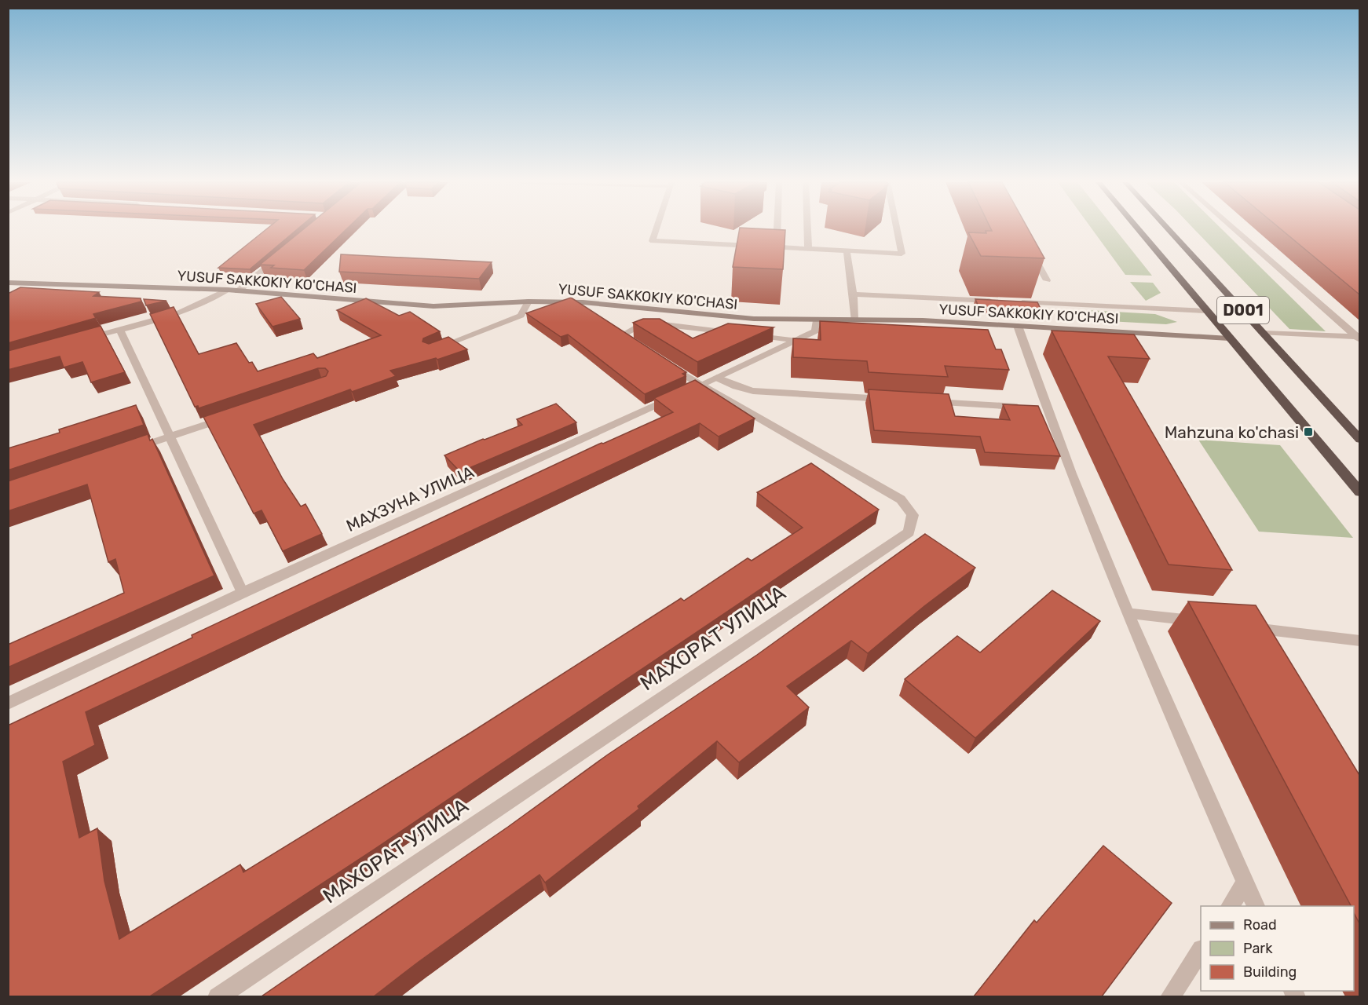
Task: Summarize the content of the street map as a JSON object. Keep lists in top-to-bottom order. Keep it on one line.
{"streets":{"highway":["D001"],"main road":["YUSUF SAKKOKIY KO'CHASI"],"street":["МАХЗУНА УЛИЦА","МАХОРАТ УЛИЦА"]},"crossings":[["YUSUF SAKKOKIY KO'CHASI","D001"],["YUSUF SAKKOKIY KO'CHASI","МАХЗУНА УЛИЦА"],["МАХЗУНА УЛИЦА","МАХОРАТ УЛИЦА"]],"places":{"transit":["Mahzuna ko'chasi"]},"legend":["Road","Park","Building"]}
